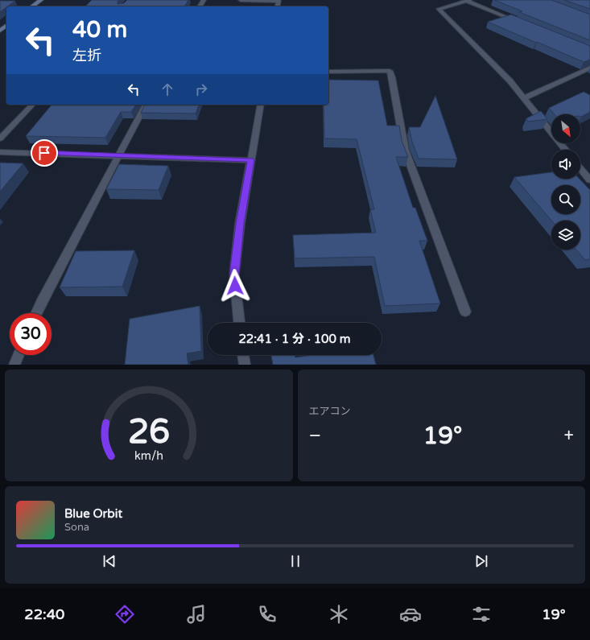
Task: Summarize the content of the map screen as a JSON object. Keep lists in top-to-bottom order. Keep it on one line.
{"north":"bottom right","page":{"turn":["40 m","左折"],"limit":"30","trip":"22:41 · 1 分 · 100 m","tile":"エアコン","heat":["−","19°","+"],"song":["Blue Orbit","Sona"],"tabs":["22:40","19°"],"gauge":["26","km/h"]}}
